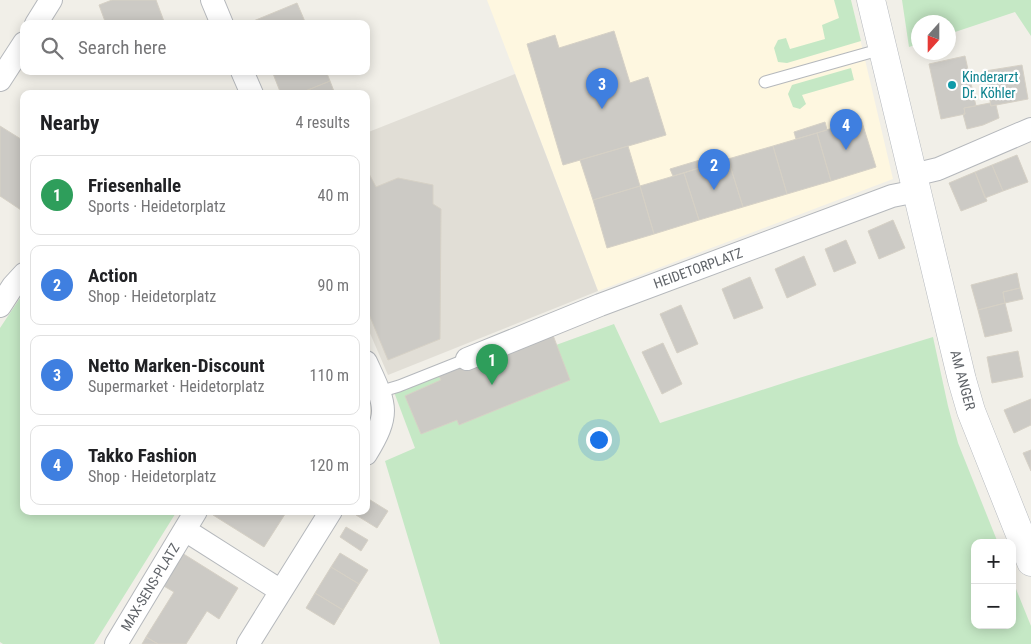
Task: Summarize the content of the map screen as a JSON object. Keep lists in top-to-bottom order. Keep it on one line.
{"streets":{"street":["HEIDETORPLATZ","AM ANGER","MAX-SENS-PLATZ"]},"crossings":[["HEIDETORPLATZ","AM ANGER"]],"places":["Kinderarzt Dr. Köhler"],"north":"bottom","page":{"search":"Search here","pins":["3","4","2","1"],"heading":["Nearby","4 results"],"list":[{"mark":"1","name":"Friesenhalle","note":"Sports · Heidetorplatz","value":"40 m"},{"mark":"2","name":"Action","note":"Shop · Heidetorplatz","value":"90 m"},{"mark":"3","name":"Netto Marken-Discount","note":"Supermarket · Heidetorplatz","value":"110 m"},{"mark":"4","name":"Takko Fashion","note":"Shop · Heidetorplatz","value":"120 m"}],"map_buttons":["+","−"]}}
